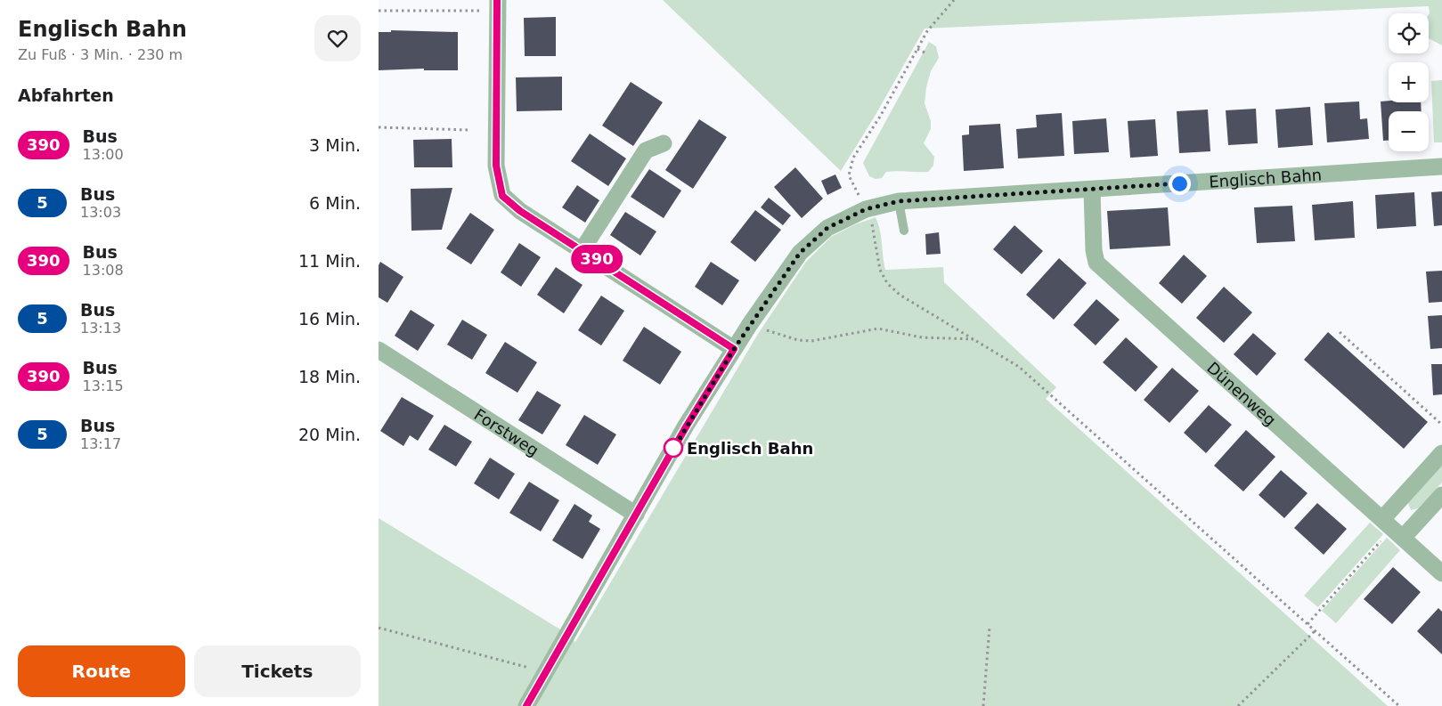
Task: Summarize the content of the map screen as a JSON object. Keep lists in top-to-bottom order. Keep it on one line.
{"streets":{"street":["Englisch Bahn","Dünenweg","Forstweg"]},"crossings":[["Englisch Bahn","Dünenweg"],["Englisch Bahn","Forstweg"]],"places":["Englisch Bahn"],"lines":["bus line 390"],"page":{"heading":[["Englisch Bahn","Zu Fuß · 3 Min. · 230 m"],"Abfahrten"],"on_map":"390","map_buttons":["+","−"],"list":[{"mark":"390","name":"Bus","note":"13:00","value":"3 Min."},{"mark":"5","name":"Bus","note":"13:03","value":"6 Min."},{"mark":"390","name":"Bus","note":"13:08","value":"11 Min."},{"mark":"5","name":"Bus","note":"13:13","value":"16 Min."},{"mark":"390","name":"Bus","note":"13:15","value":"18 Min."},{"mark":"5","name":"Bus","note":"13:17","value":"20 Min."}],"buttons":["Route","Tickets"]}}
